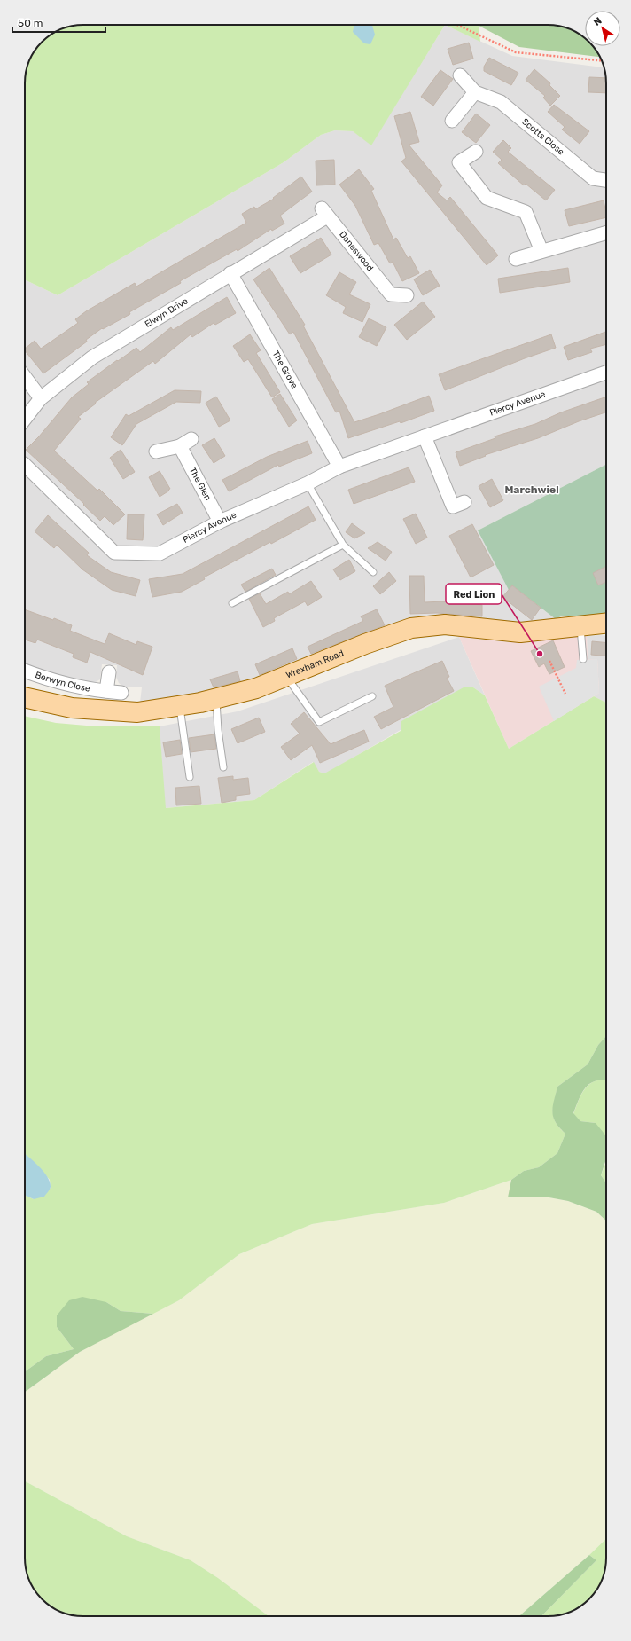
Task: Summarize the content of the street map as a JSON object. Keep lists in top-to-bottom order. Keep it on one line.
{"streets":{"main road":["Wrexham Road"],"street":["Scotts Close","Daneswood","Elwyn Drive","The Grove","Piercy Avenue","The Glen","Berwyn Close"]},"crossings":[["Daneswood","Elwyn Drive"],["Elwyn Drive","The Grove"],["The Grove","Piercy Avenue"],["Piercy Avenue","The Glen"]],"districts":["Marchwiel"],"places":["Red Lion"],"scale_bar":"50 m","north":"top left"}
